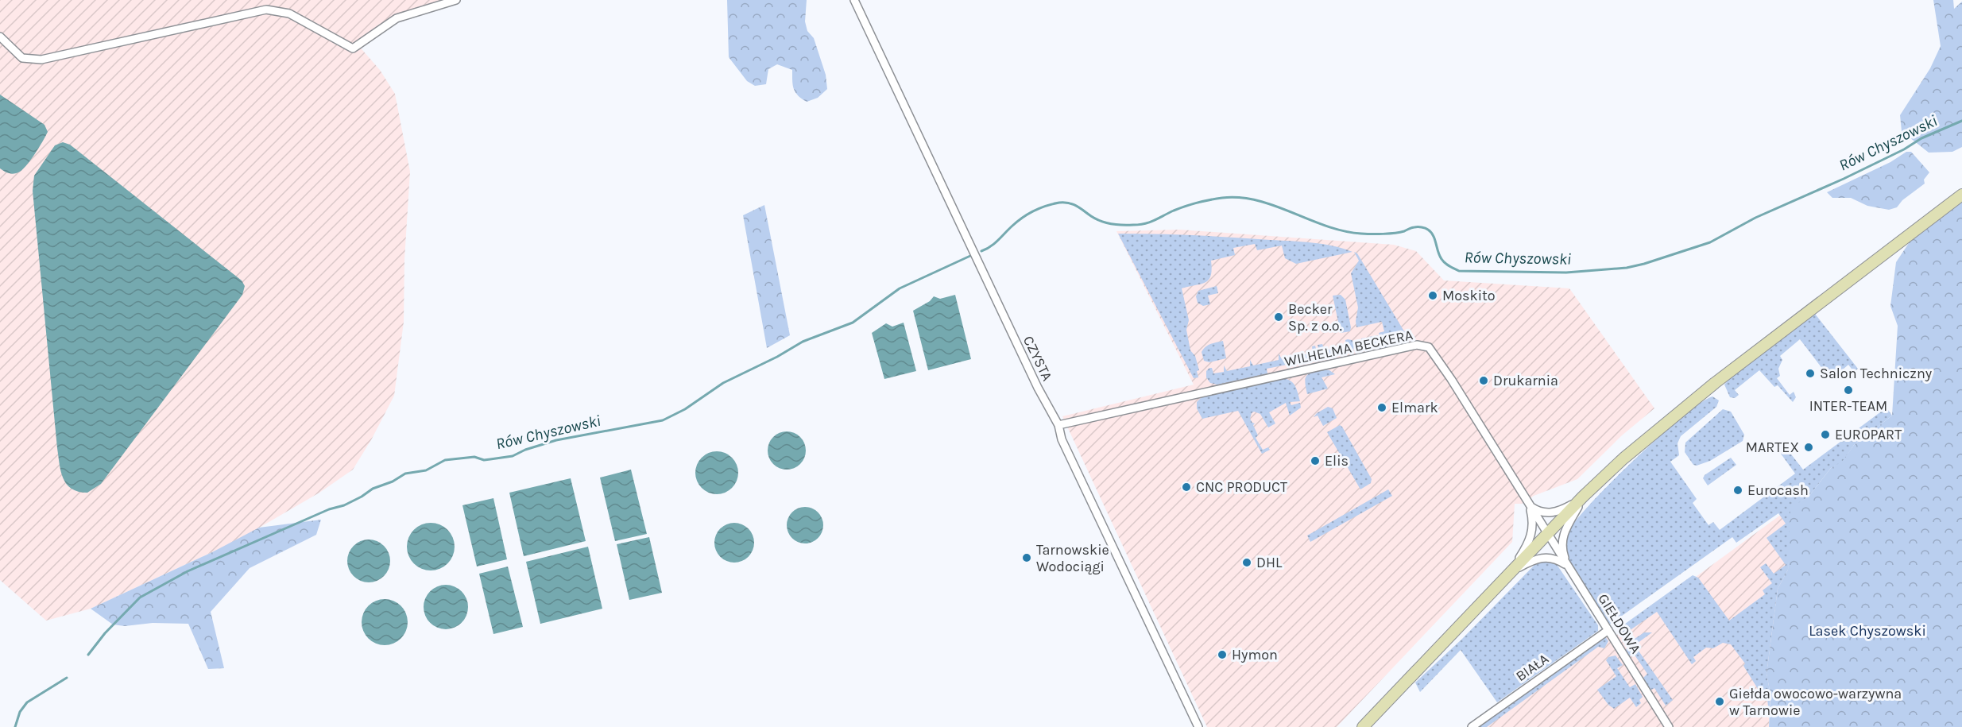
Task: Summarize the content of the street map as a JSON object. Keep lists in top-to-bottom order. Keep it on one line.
{"streets":{"street":["WILHELMA BECKERA","CZYSTA","GIEŁDOWA","BIAŁA"]},"crossings":[["WILHELMA BECKERA","CZYSTA"],["WILHELMA BECKERA","GIEŁDOWA"],["GIEŁDOWA","BIAŁA"]],"water":["Rów Chyszowski"],"parks":["Lasek Chyszowski"],"places":["Moskito","Becker Sp. z o.o.","Salon Techniczny","Drukarnia","INTER-TEAM","Elmark","EUROPART","MARTEX","Elis","CNC PRODUCT","Eurocash","Tarnowskie Wodociągi","DHL","Hymon","Giełda owocowo-warzywna w Tarnowie"]}
